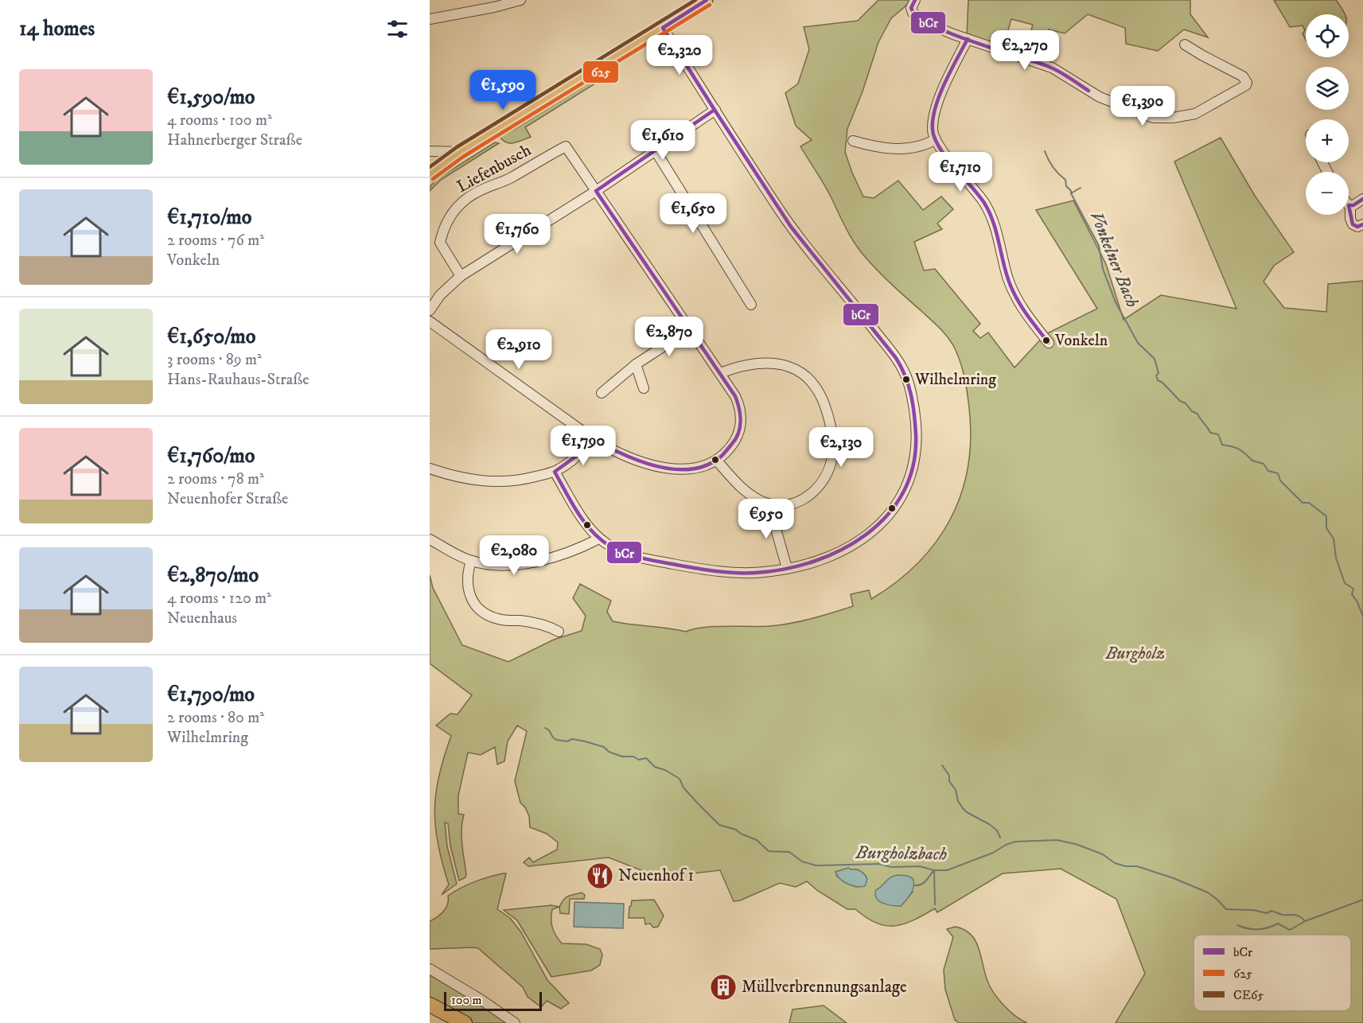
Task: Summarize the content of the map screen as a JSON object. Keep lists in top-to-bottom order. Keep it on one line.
{"streets":{"street":["Liefenbusch"]},"water":["Vonkelner Bach","Burgholzbach"],"parks":["Burgholz"],"places":{"other":["Vonkeln","Wilhelmring"],"restaurant":["Neuenhof 1"],"building":["Müllverbrennungsanlage"]},"lines":["transit line bCr","transit line CE65","transit line 625"],"legend":["bCr","625","CE65"],"scale_bar":"100 m","page":{"heading":"14 homes","map_buttons":["+","−"],"price":["€2,270","€2,320","€1,590","€1,390","€1,610","€1,710","€1,650","€1,760","€2,870","€2,910","€1,790","€2,130","€950","€2,080"],"list":[{"name":"€1,590/mo","note":"4 rooms · 100 m² · Hahnerberger Straße"},{"name":"€1,710/mo","note":"2 rooms · 76 m² · Vonkeln"},{"name":"€1,650/mo","note":"3 rooms · 89 m² · Hans-Rauhaus-Straße"},{"name":"€1,760/mo","note":"2 rooms · 78 m² · Neuenhofer Straße"},{"name":"€2,870/mo","note":"4 rooms · 120 m² · Neuenhaus"},{"name":"€1,790/mo","note":"2 rooms · 80 m² · Wilhelmring"}],"scale":"100 m"}}
